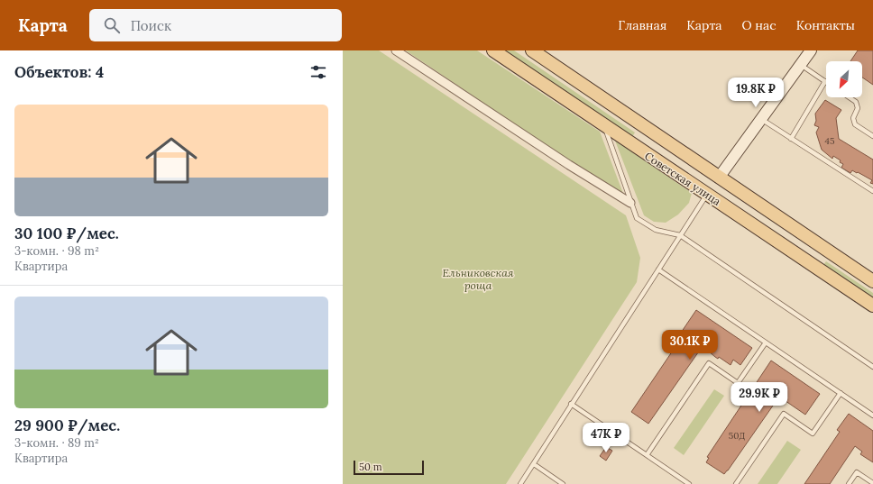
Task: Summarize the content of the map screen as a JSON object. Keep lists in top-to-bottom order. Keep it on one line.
{"streets":{"main road":["Советская улица"]},"parks":["Ельниковская роща"],"house_numbers":["45","50Д"],"scale_bar":"50 m","north":"bottom left","page":{"header":"Карта","search":"Поиск","nav":["Главная","Карта","О нас","Контакты"],"heading":"Объектов: 4","price":["19.8K ₽","30.1K ₽","29.9K ₽","47K ₽"],"list":[{"name":"30 100 ₽/мес.","note":"3-комн. · 98 m² · Квартира"},{"name":"29 900 ₽/мес.","note":"3-комн. · 89 m² · Квартира"}],"scale":"50 m"}}
